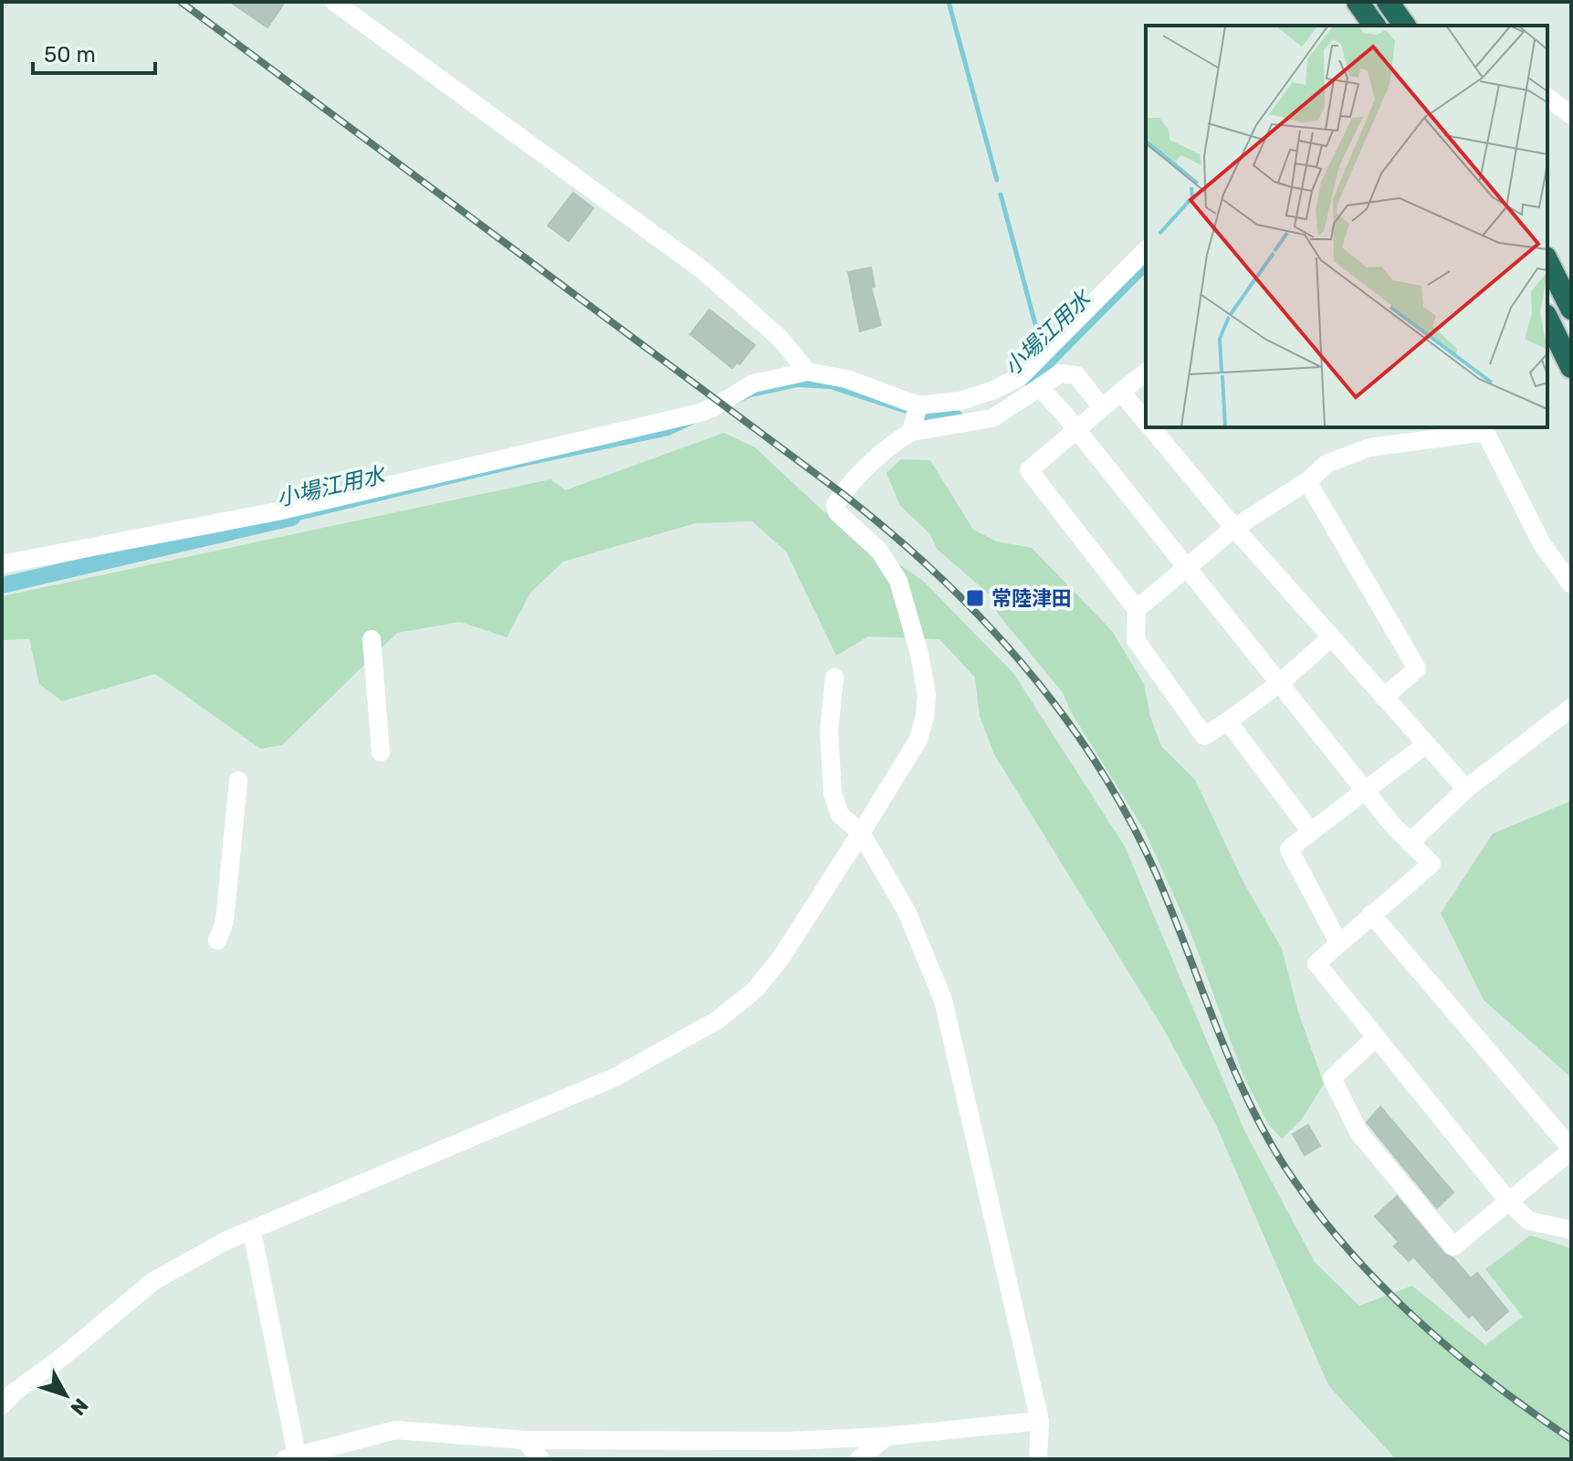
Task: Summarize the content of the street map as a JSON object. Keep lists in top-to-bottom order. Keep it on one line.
{"water":["小場江用水"],"places":{"transit":["常陸津田"]},"scale_bar":"50 m","north":"bottom right"}
